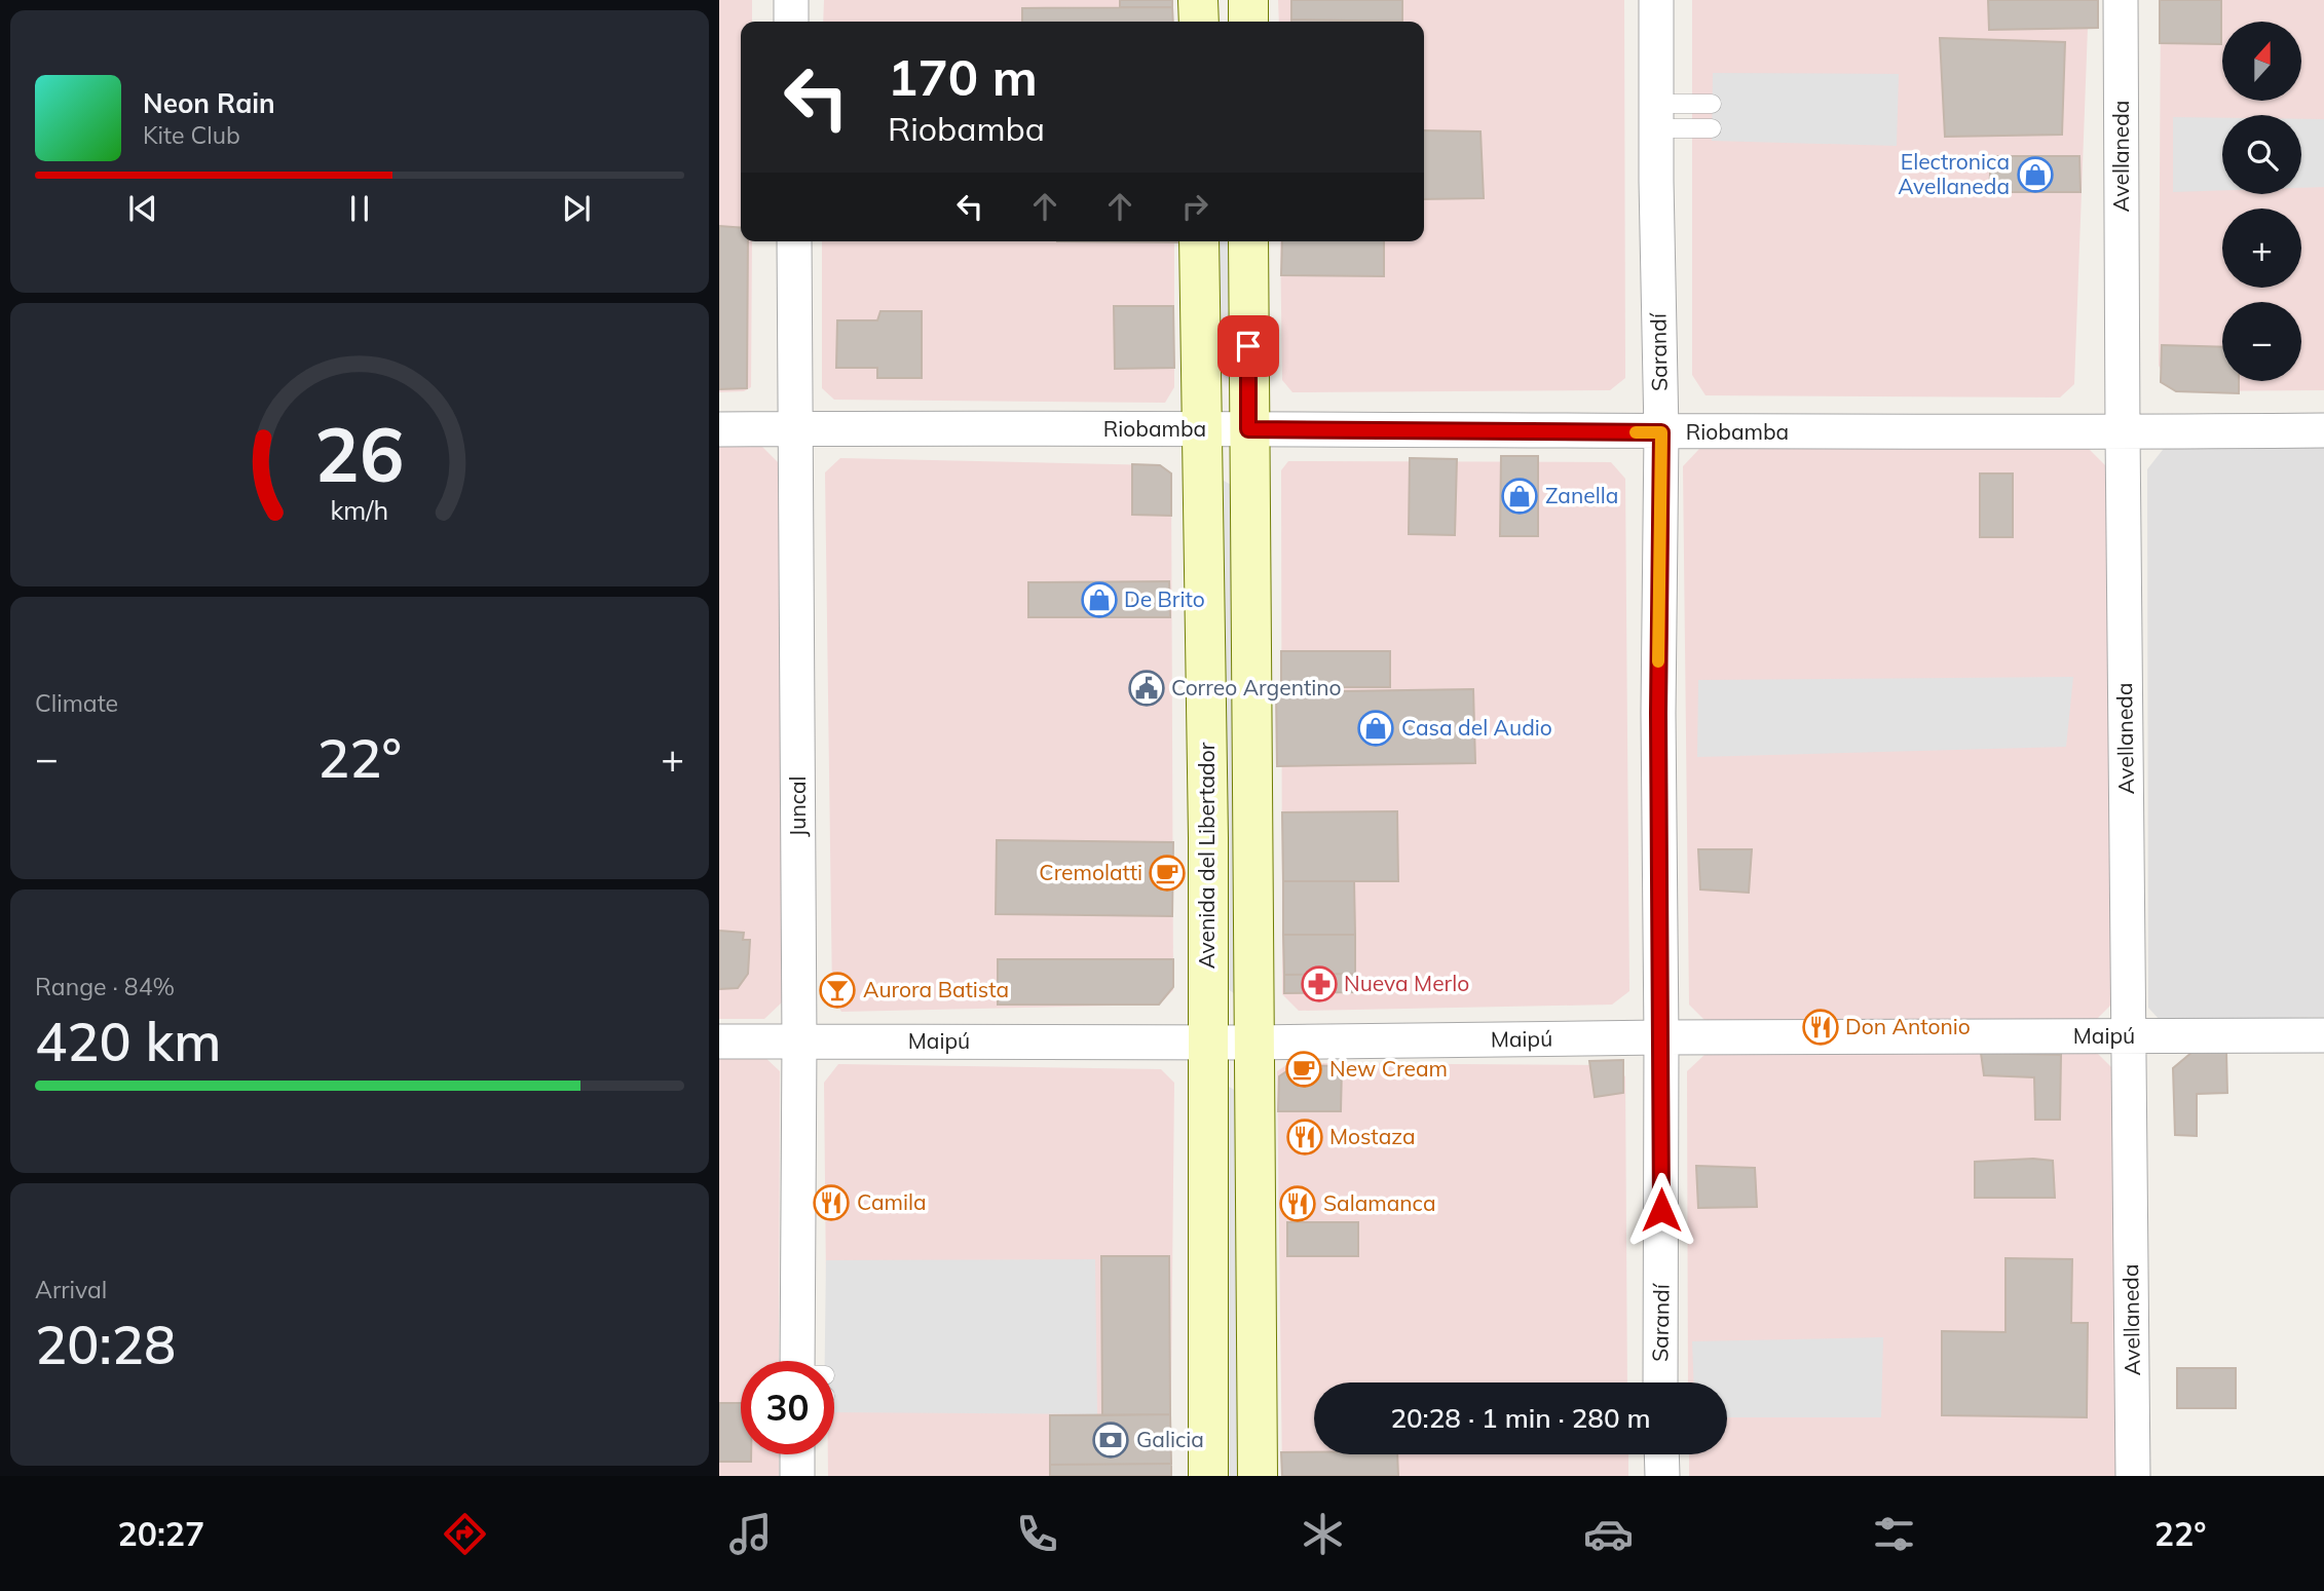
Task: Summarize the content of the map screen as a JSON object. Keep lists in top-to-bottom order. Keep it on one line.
{"streets":{"main road":["Avenida del Libertador"],"street":["Avellaneda","Sarandí","Riobamba","Juncal","Maipú"]},"crossings":[["Avellaneda","Riobamba"],["Avellaneda","Maipú"],["Sarandí","Riobamba"],["Sarandí","Maipú"],["Riobamba","Juncal"],["Riobamba","Avenida del Libertador"],["Juncal","Maipú"],["Avenida del Libertador","Maipú"]],"places":{"shop":["Electronica Avellaneda","Zanella","De Brito","Casa del Audio"],"public building":["Correo Argentino"],"cafe":["Cremolatti","New Cream"],"pharmacy":["Nueva Merlo"],"bar":["Aurora Batista"],"restaurant":["Don Antonio","Mostaza","Camila","Salamanca"],"bank":["Galicia"]},"north":"top","page":{"map_buttons":["+","−"],"turn":["170 m","Riobamba"],"song":["Neon Rain","Kite Club"],"tile":["Climate",["Range · 84%","420 km"],["Arrival","20:28"]],"heat":["−","22°","+"],"limit":"30","trip":"20:28 · 1 min · 280 m","tabs":["20:27","22°"],"gauge":["26","km/h"]}}
